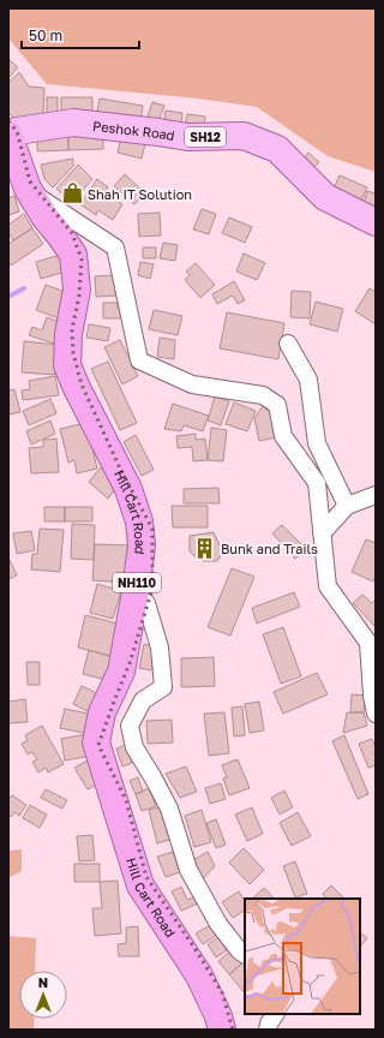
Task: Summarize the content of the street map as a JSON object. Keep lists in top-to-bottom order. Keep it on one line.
{"streets":{"highway":["Hill Cart Road","NH110"],"main road":["Peshok Road","SH12"]},"crossings":[["Peshok Road","Hill Cart Road"]],"places":{"shop":["Shah IT Solution"],"building":["Bunk and Trails"]},"scale_bar":"50 m","north":"top"}
